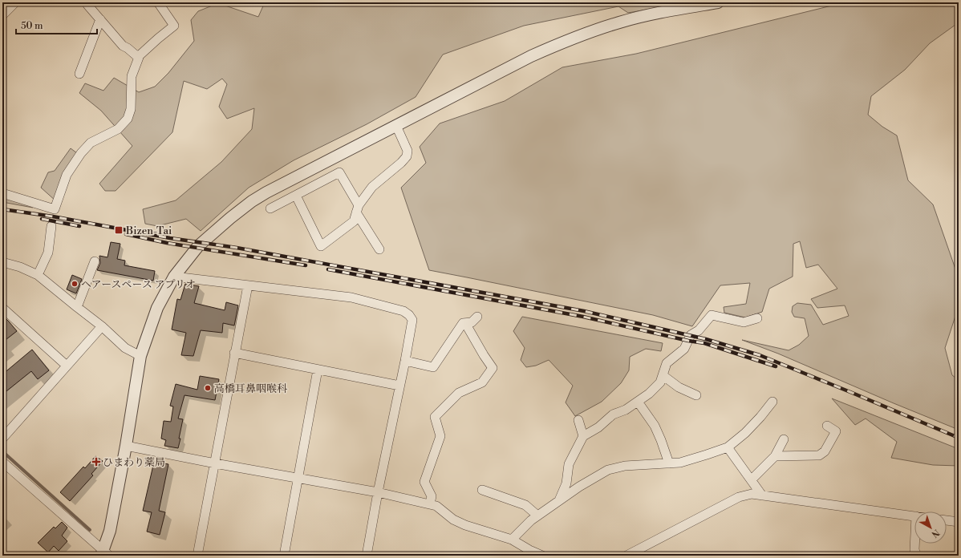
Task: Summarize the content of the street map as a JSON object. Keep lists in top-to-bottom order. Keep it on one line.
{"places":{"transit":["Bizen-Tai"],"other":["ヘアースペース アプリオ","高橋耳鼻咽喉科"],"health":["ひまわり薬局"]},"scale_bar":"50 m","north":"bottom right"}
